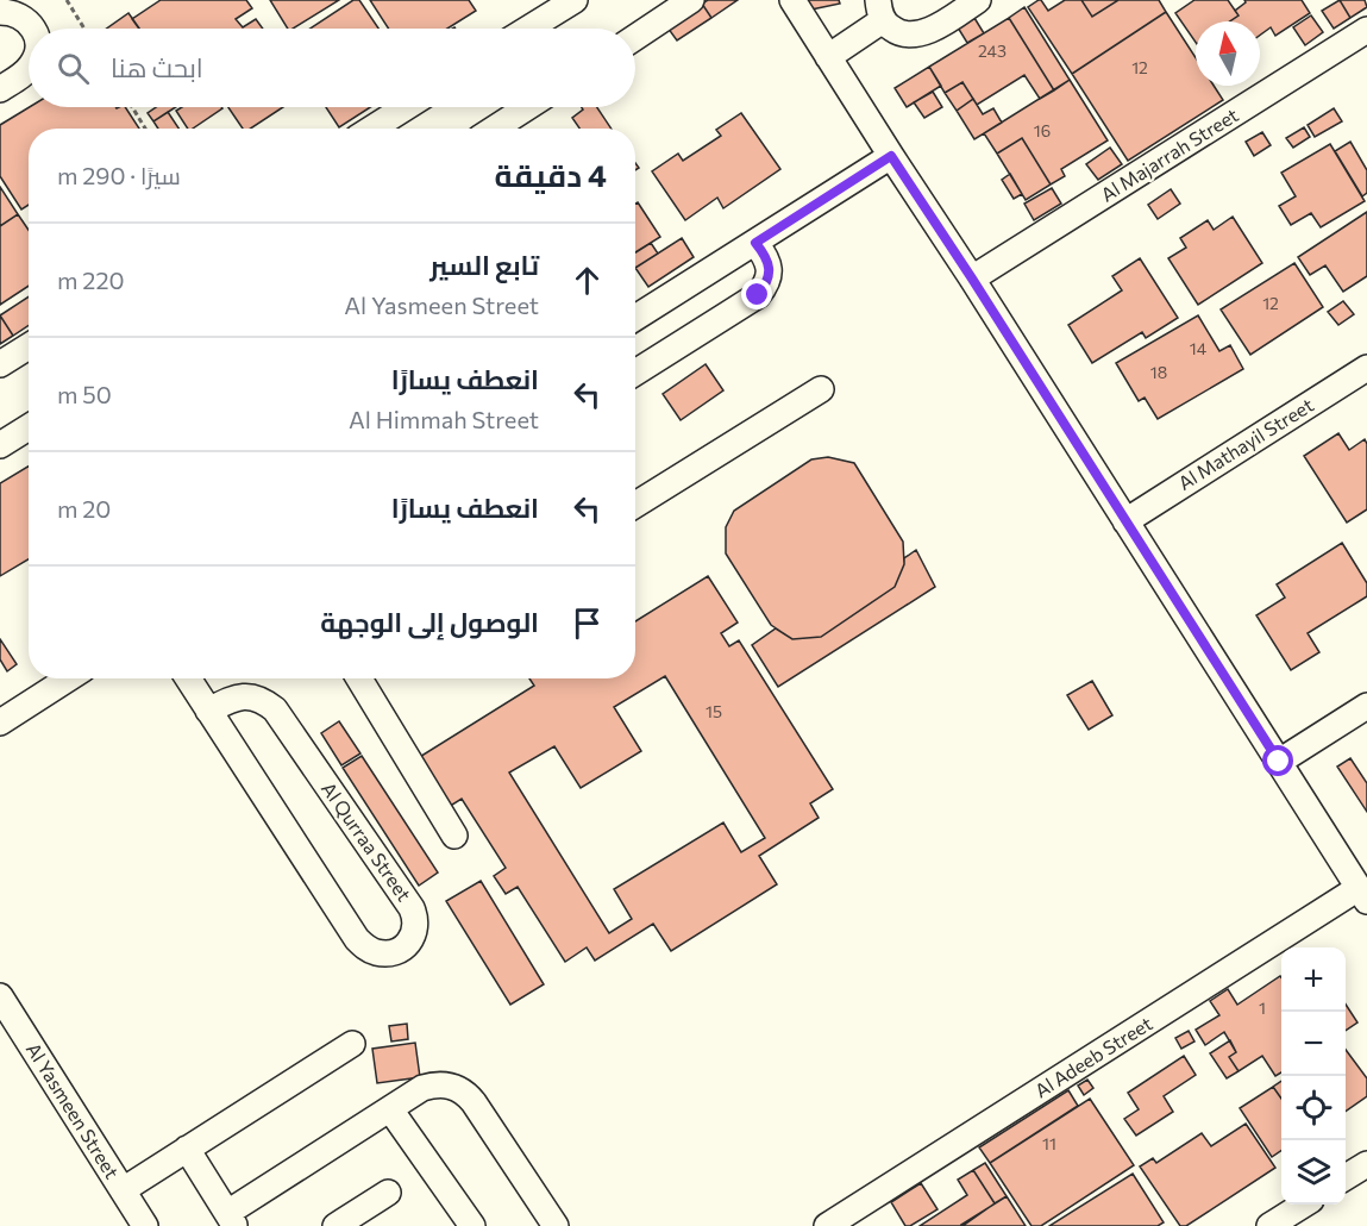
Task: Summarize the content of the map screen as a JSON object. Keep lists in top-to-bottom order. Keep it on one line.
{"streets":{"street":["Al Majarrah Street","Al Mathayil Street","Al Qurraa Street","Al Adeeb Street","Al Yasmeen Street"]},"house_numbers":["243","12","16","12","14","18","15","1","11"],"north":"top","page":{"search":"ابحث هنا","heading":["4 دقيقة","سيرًا · 290 m"],"list":[["تابع السير","Al Yasmeen Street","220 m"],["انعطف يسارًا","Al Himmah Street","50 m"],["انعطف يسارًا","20 m"],"الوصول إلى الوجهة"],"map_buttons":["+","−"]}}
